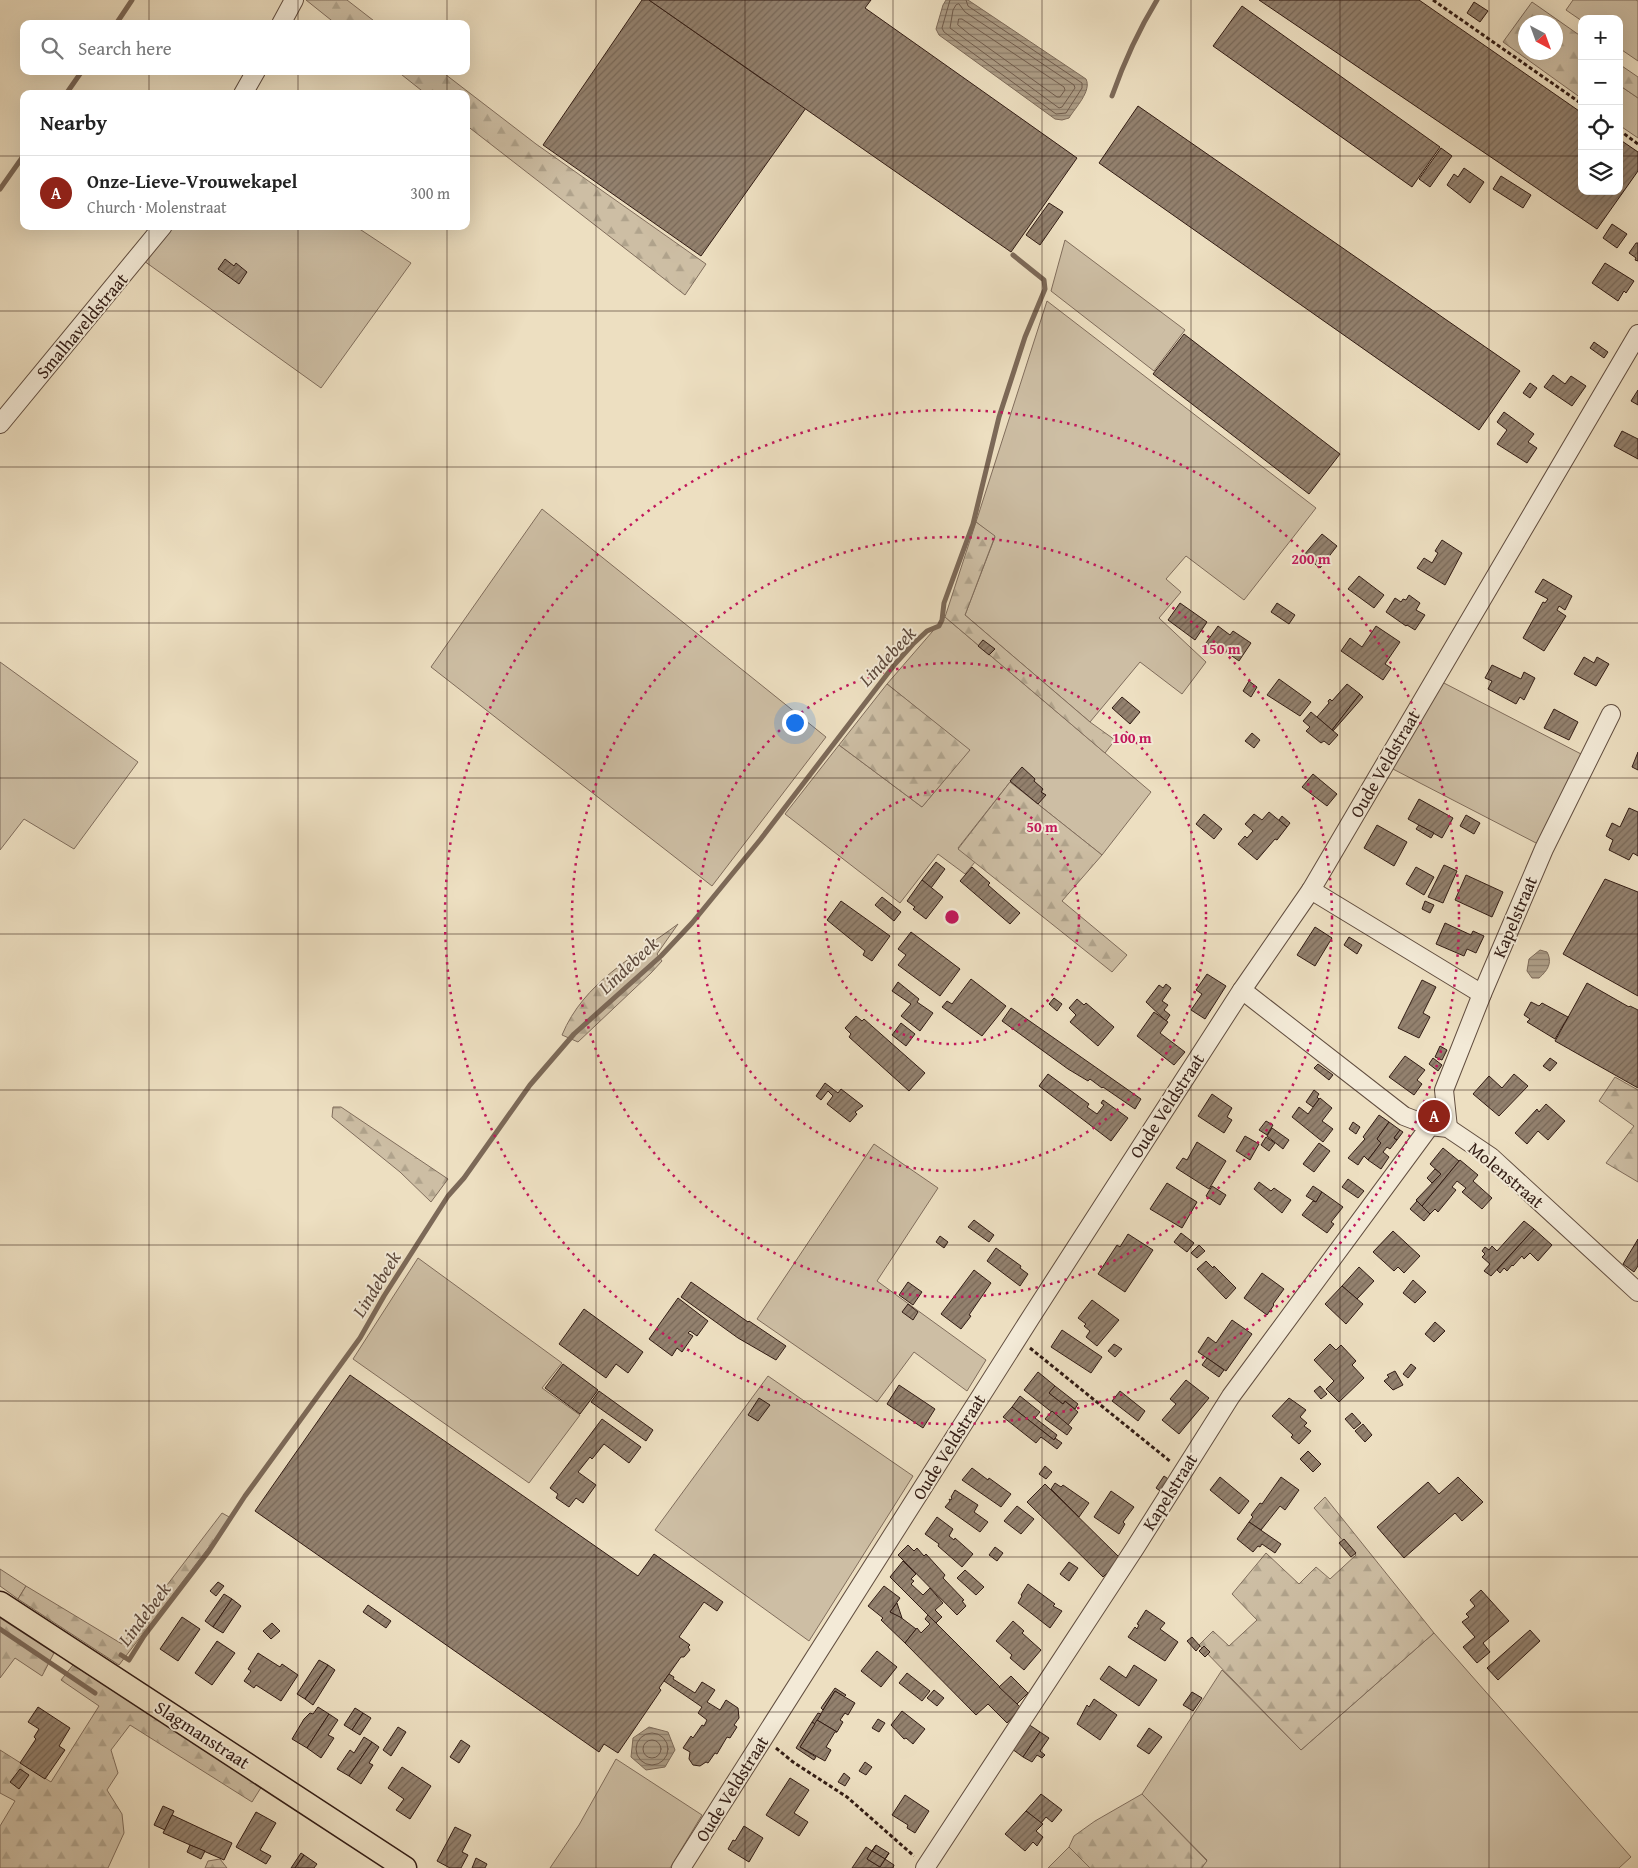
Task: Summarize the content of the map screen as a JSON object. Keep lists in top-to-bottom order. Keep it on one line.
{"streets":{"main road":["Slagmanstraat"],"street":["Smalhaveldstraat","Oude Veldstraat","Kapelstraat","Molenstraat"]},"crossings":[["Oude Veldstraat","Molenstraat"],["Kapelstraat","Molenstraat"]],"water":["Lindebeek"],"north":"bottom right","page":{"map_buttons":["+","−"],"search":"Search here","heading":"Nearby","list":[{"mark":"A","name":"Onze-Lieve-Vrouwekapel","note":"Church · Molenstraat","value":"300 m"}],"pins":"A"},"rings":["200 m","150 m","100 m","50 m"]}
